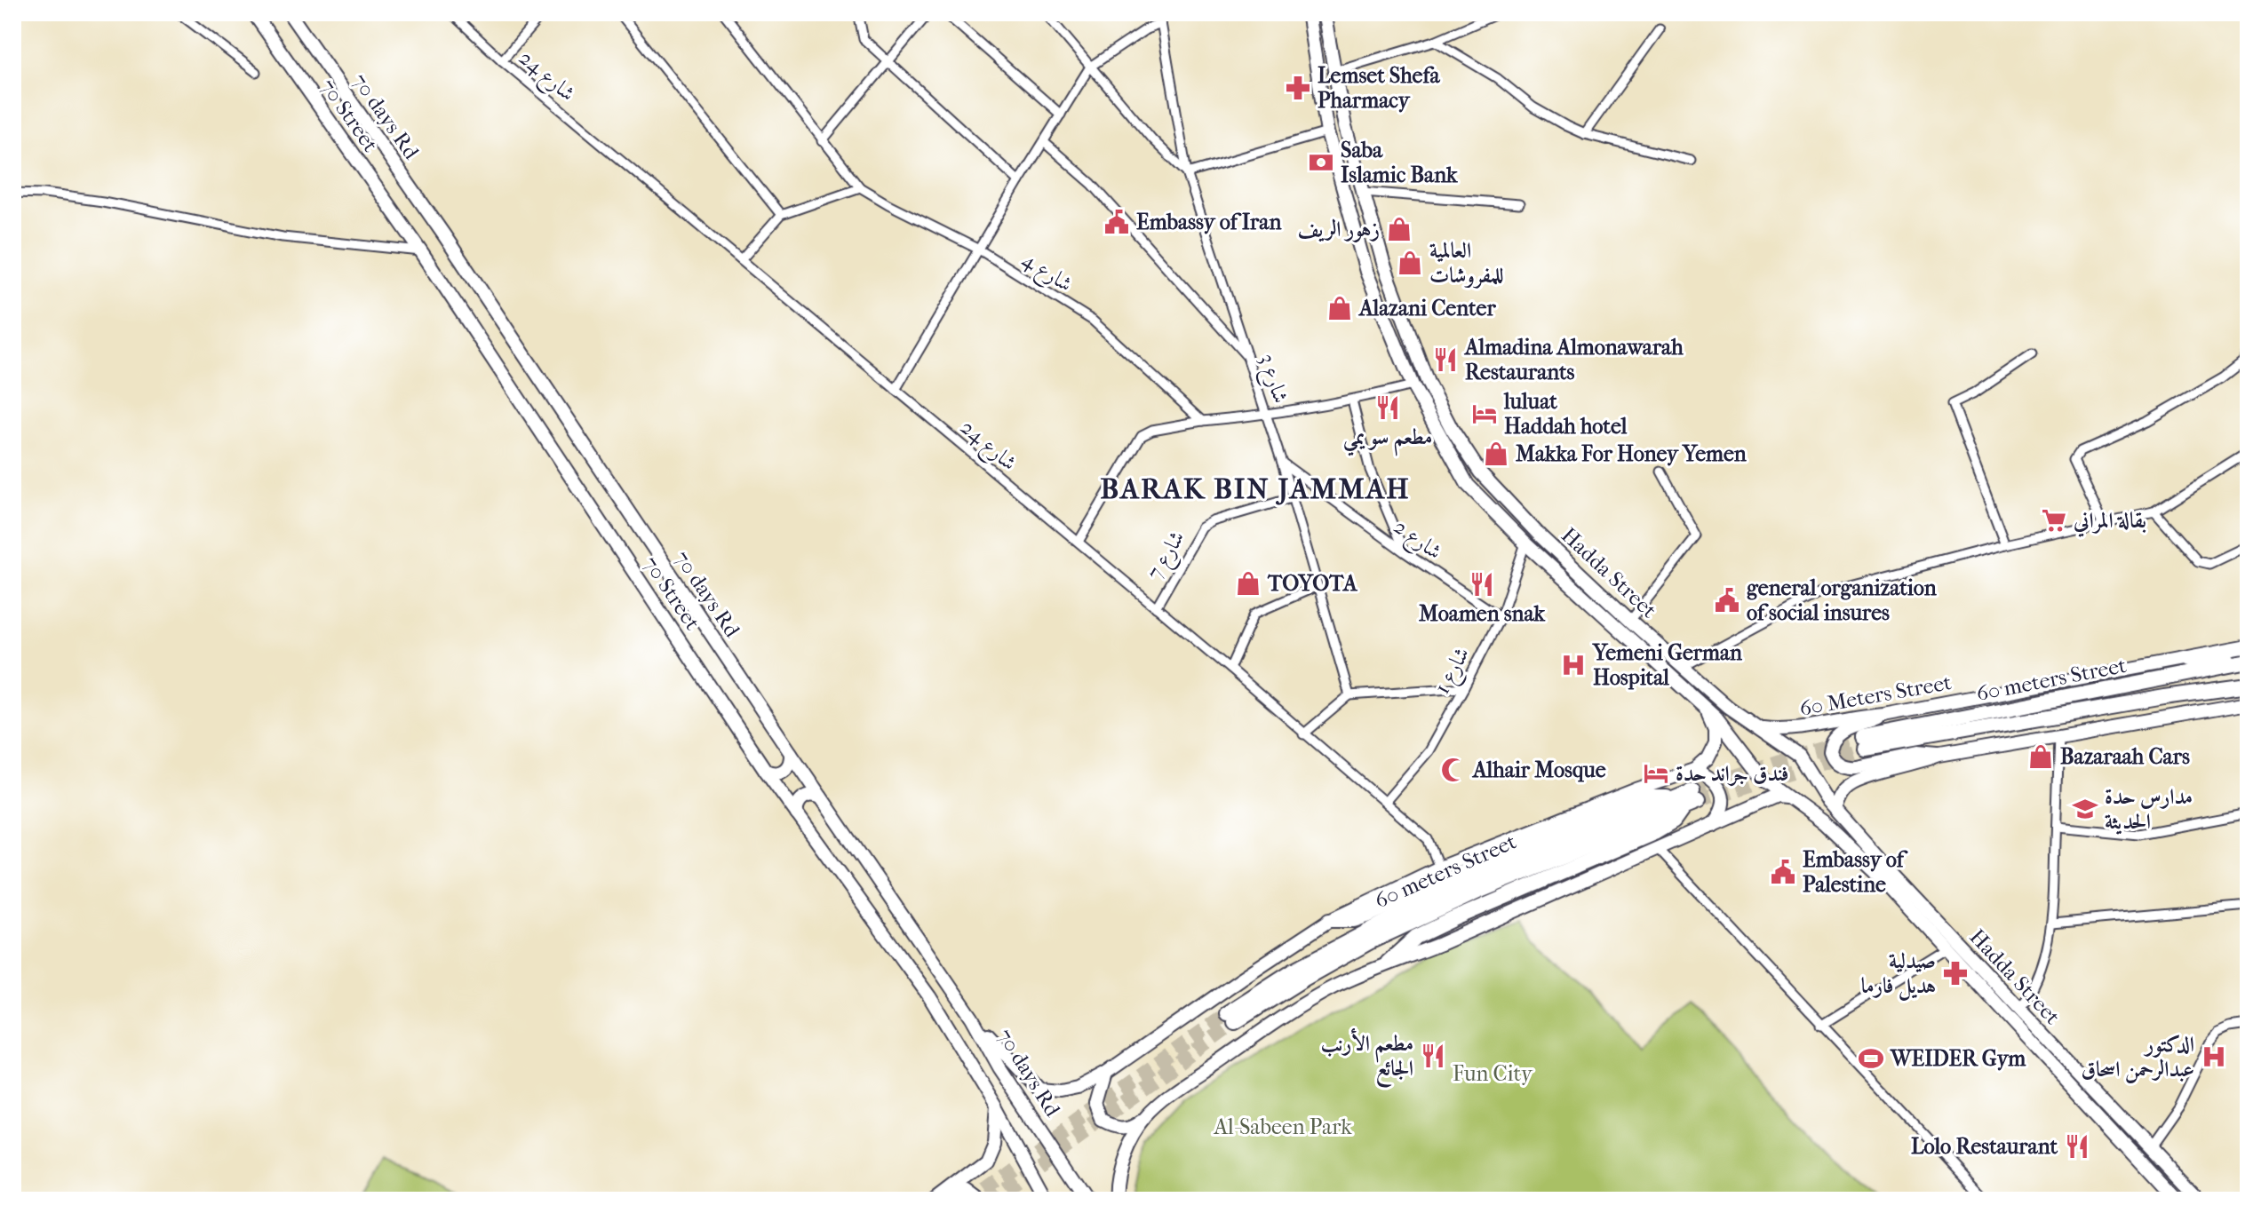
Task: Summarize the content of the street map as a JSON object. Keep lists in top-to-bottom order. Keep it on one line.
{"streets":{"highway":["60 meters Street"],"main road":["70 Street","70 days Rd","Hadda Street","60 Meters Street"],"street":["شارع 24","شارع 4","شارع 3","شارع 2","شارع 7","شارع 1"]},"crossings":[["شارع 24","شارع 7"],["شارع 24","شارع 1"],["شارع 3","شارع 2"],["شارع 3","شارع 7"],["شارع 2","شارع 1"],["Hadda Street","شارع 1"],["Hadda Street","60 Meters Street"]],"districts":["BARAK BIN JAMMAH"],"parks":["Fun City","Al-Sabeen Park"],"places":{"pharmacy":["Lemset Shefa Pharmacy","صيدلية هديل فارما"],"bank":["Saba Islamic Bank"],"public building":["Embassy of Iran","general organization of social insures","Embassy of Palestine"],"shop":["زهور الريف","العالمية للمفروشات","Alazani Center","Makka For Honey Yemen","TOYOTA","Bazaraah Cars"],"restaurant":["Almadina Almonawarah Restaurants","مطعم سو يمي","Moamen snak","مطعم الأرنب الجائع","Lolo Restaurant"],"hotel":["luluat Haddah hotel","فندق جراند حدة"],"supermarket":["بقالة المراني"],"hospital":["Yemeni German Hospital","الدكتور عبدالرحمن اسحاق"],"mosque":["Alhair Mosque"],"school or university":["مدارس حدة الحديثة"],"sports":["WEIDER Gym"]}}
